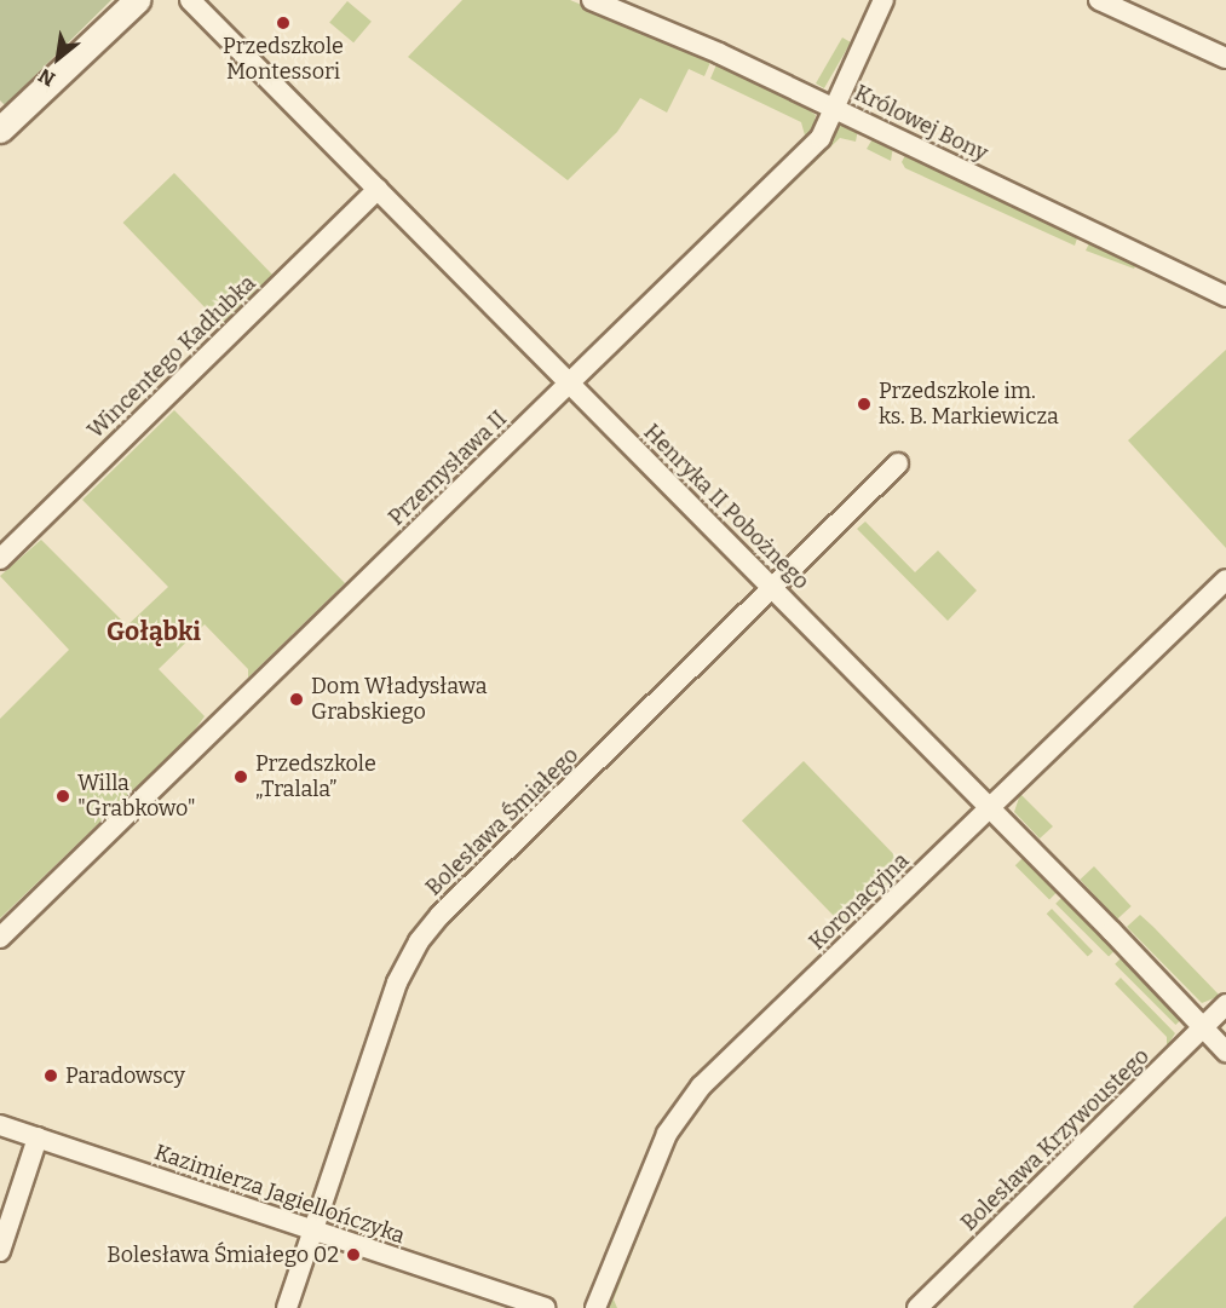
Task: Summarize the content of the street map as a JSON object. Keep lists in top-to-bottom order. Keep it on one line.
{"streets":{"street":["Królowej Bony","Wincentego Kadłubka","Przemysława II","Henryka II Pobożnego","Bolesława Śmiałego","Koronacyjna","Bolesława Krzywoustego","Kazimierza Jagiellończyka"]},"crossings":[["Królowej Bony","Przemysława II"],["Wincentego Kadłubka","Henryka II Pobożnego"],["Przemysława II","Henryka II Pobożnego"],["Henryka II Pobożnego","Bolesława Śmiałego"],["Henryka II Pobożnego","Koronacyjna"],["Henryka II Pobożnego","Bolesława Krzywoustego"],["Bolesława Śmiałego","Kazimierza Jagiellończyka"]],"districts":["Gołąbki"],"places":["Przedszkole Montessori","Przedszkole im. ks. B. Markiewicza","Dom Władysława Grabskiego","Przedszkole „Tralala”","Willa \"Grabkowo\"","Paradowscy","Bolesława Śmiałego 02"],"north":"bottom left"}
